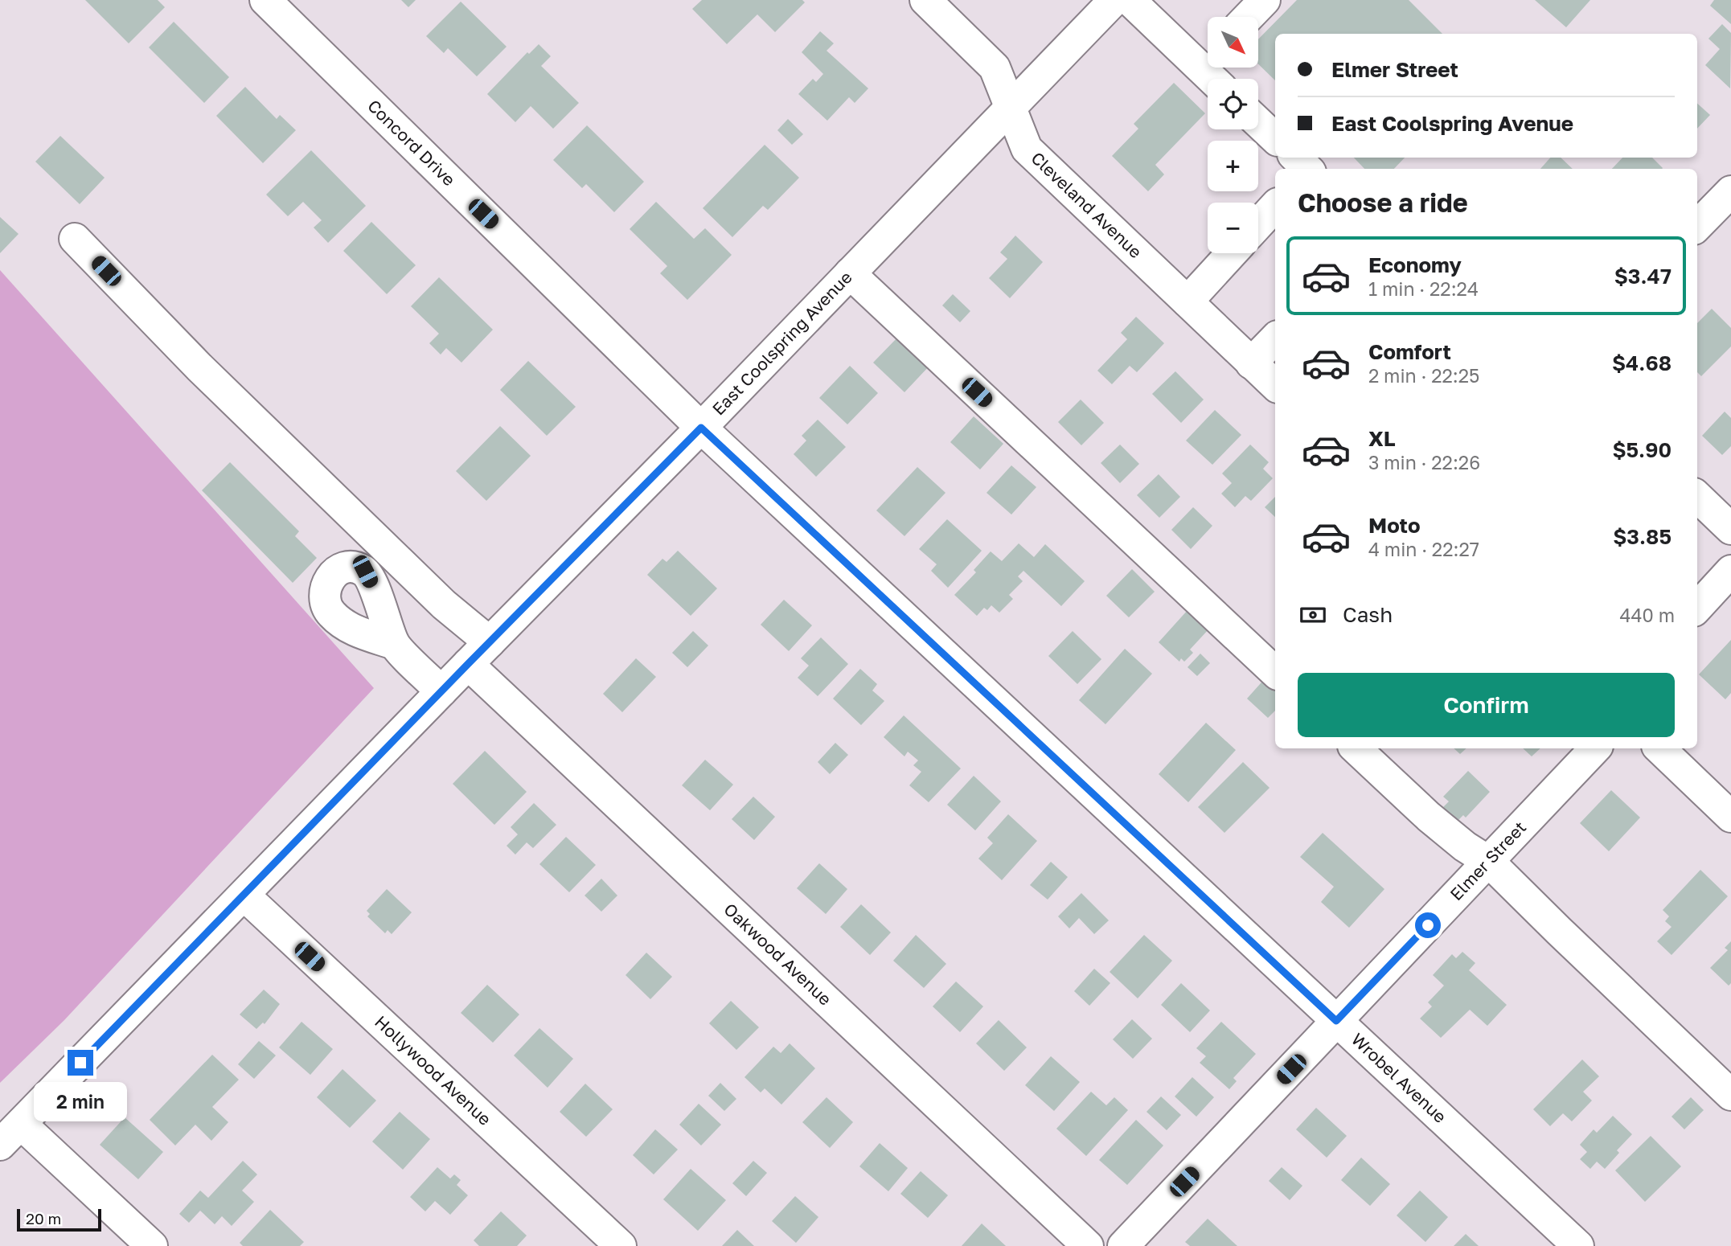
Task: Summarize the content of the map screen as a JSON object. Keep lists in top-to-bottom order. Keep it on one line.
{"streets":{"street":["Concord Drive","Cleveland Avenue","East Coolspring Avenue","Elmer Street","Oakwood Avenue","Hollywood Avenue","Wrobel Avenue"]},"crossings":[["Concord Drive","East Coolspring Avenue"],["Concord Drive","Wrobel Avenue"],["Cleveland Avenue","East Coolspring Avenue"],["East Coolspring Avenue","Oakwood Avenue"],["East Coolspring Avenue","Hollywood Avenue"],["East Coolspring Avenue","Wrobel Avenue"],["Elmer Street","Wrobel Avenue"]],"scale_bar":"20 m","north":"bottom right","page":{"map_buttons":["+","−"],"banner":["Elmer Street","East Coolspring Avenue"],"heading":"Choose a ride","list":[{"name":"Economy","note":"1 min · 22:24","value":"$3.47"},{"name":"Comfort","note":"2 min · 22:25","value":"$4.68"},{"name":"XL","note":"3 min · 22:26","value":"$5.90"},{"name":"Moto","note":"4 min · 22:27","value":"$3.85"}],"pay":["Cash","440 m"],"buttons":"Confirm","bubble":"2 min","scale":"20 m"}}
